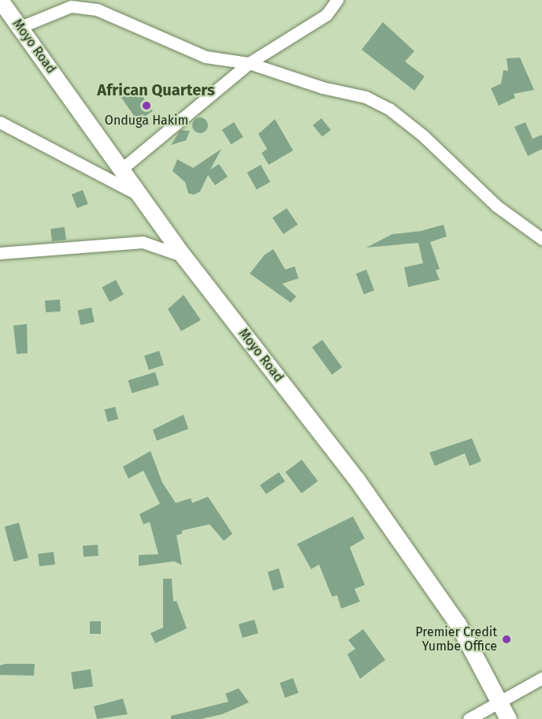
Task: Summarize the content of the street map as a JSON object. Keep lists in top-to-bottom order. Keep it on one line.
{"streets":{"main road":["Moyo Road"]},"districts":["African Quarters"],"places":["Onduga Hakim","Premier Credit Yumbe Office"]}
